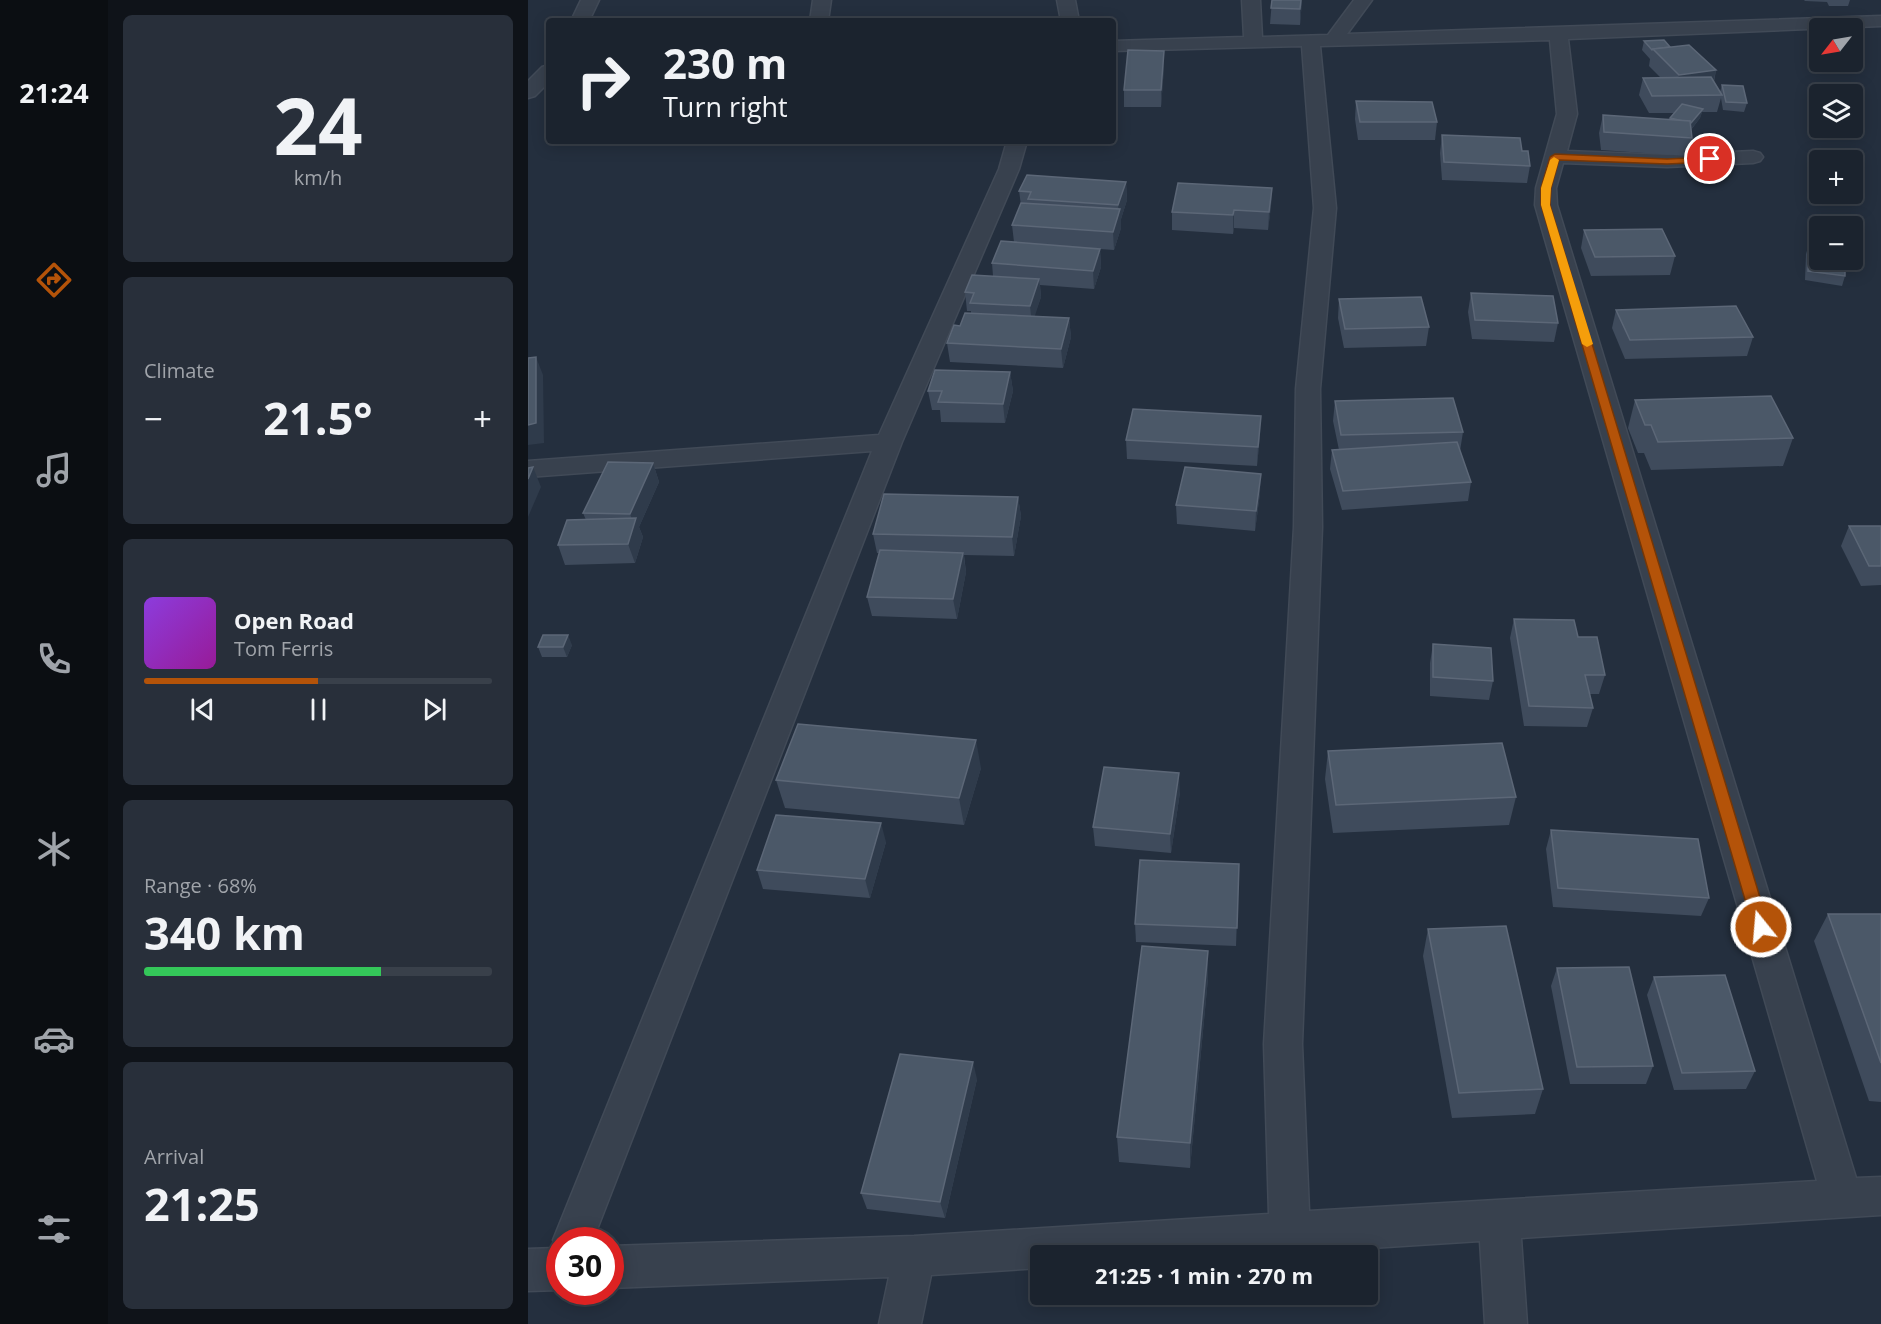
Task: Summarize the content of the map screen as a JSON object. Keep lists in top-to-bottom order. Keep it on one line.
{"north":"bottom left","page":{"tabs":"21:24","tile":[["24","km/h"],"Climate",["Range · 68%","340 km"],["Arrival","21:25"]],"map_buttons":["+","−"],"turn":["230 m","Turn right"],"heat":["−","21.5°","+"],"song":["Open Road","Tom Ferris"],"limit":"30","trip":"21:25 · 1 min · 270 m"}}
